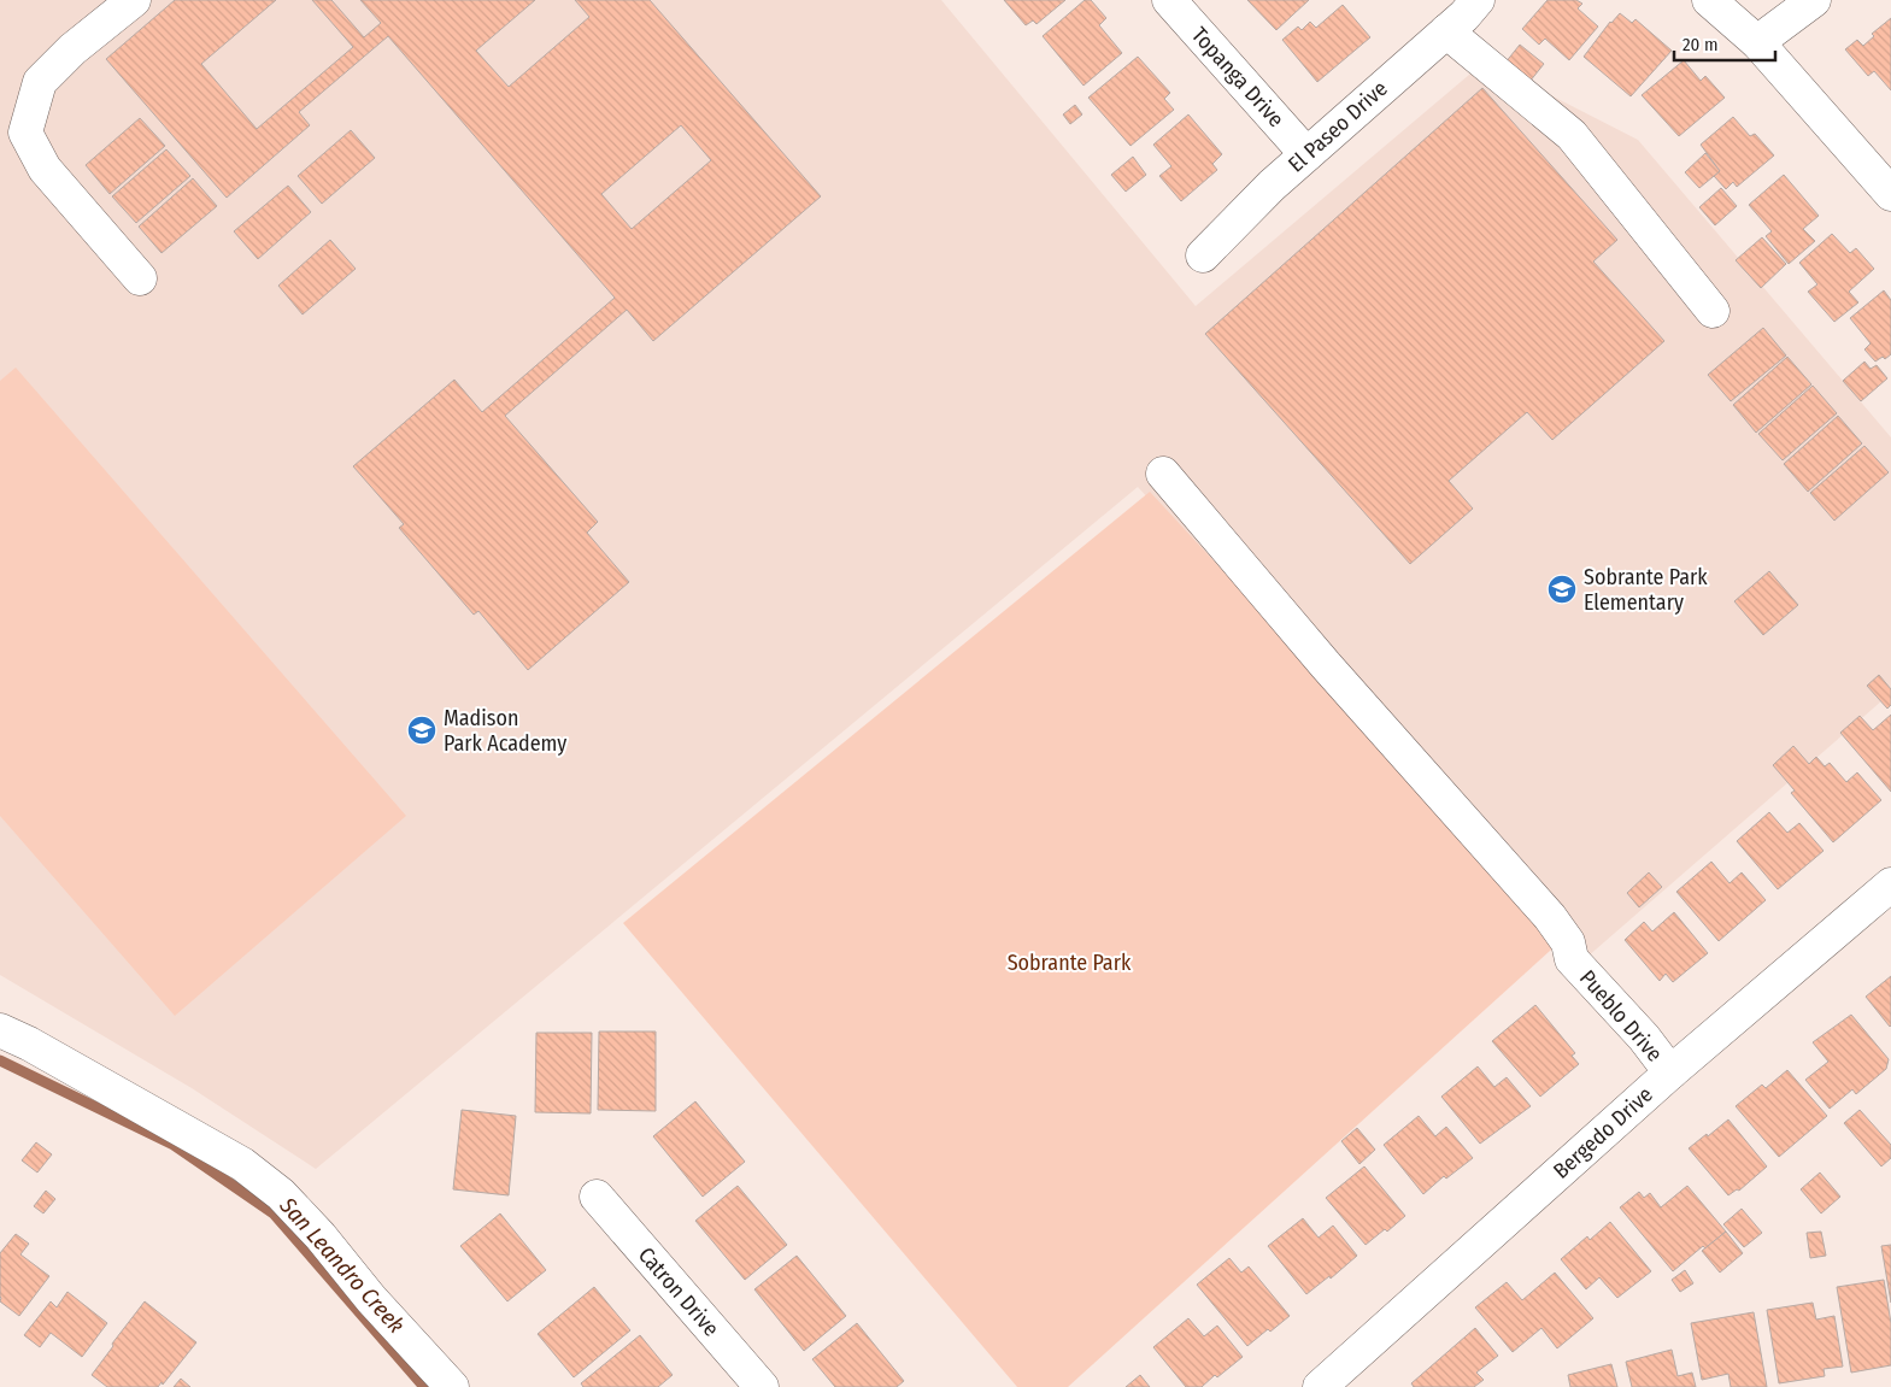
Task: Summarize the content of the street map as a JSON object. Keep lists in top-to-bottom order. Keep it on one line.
{"streets":{"street":["Topanga Drive","El Paseo Drive","Pueblo Drive","Bergedo Drive","Catron Drive"]},"crossings":[["Topanga Drive","El Paseo Drive"],["Pueblo Drive","Bergedo Drive"]],"water":["San Leandro Creek"],"parks":["Sobrante Park"],"places":{"school or university":["Sobrante Park Elementary","Madison Park Academy"]},"scale_bar":"20 m"}
